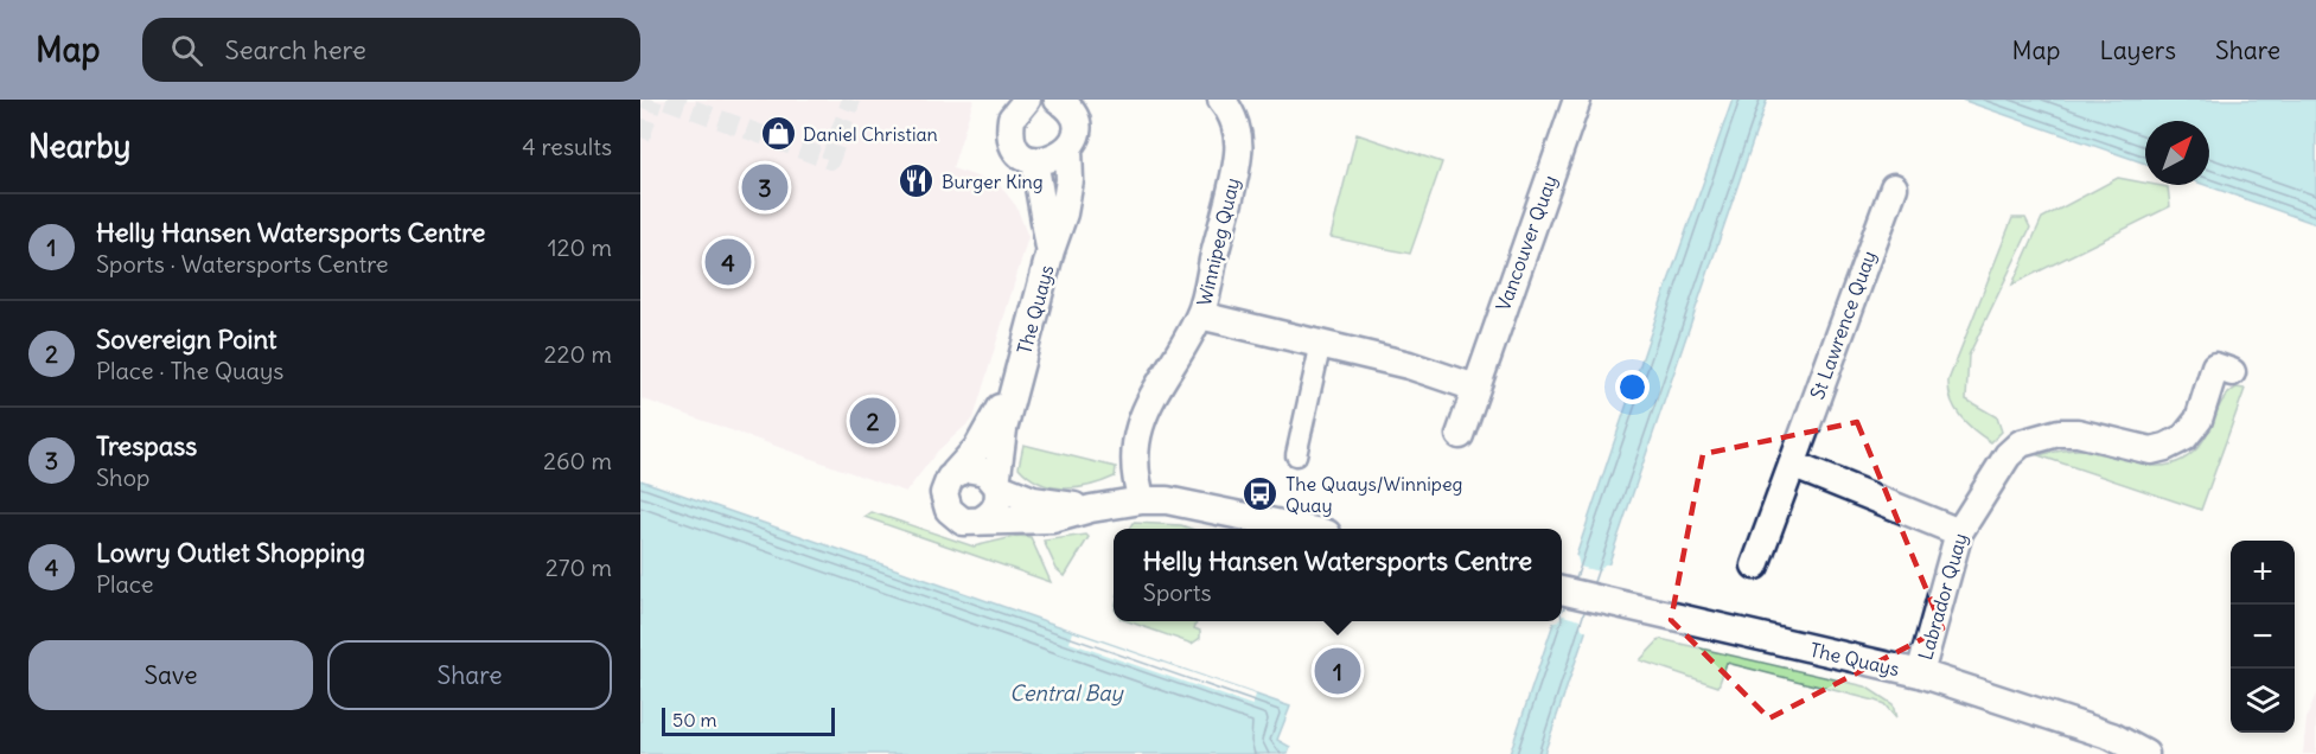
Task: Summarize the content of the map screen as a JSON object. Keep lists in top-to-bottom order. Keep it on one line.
{"streets":{"street":["Winnipeg Quay","Vancouver Quay","The Quays","St Lawrence Quay","Labrador Quay"]},"crossings":[["The Quays","Labrador Quay"]],"water":["Central Bay"],"places":{"shop":["Daniel Christian"],"restaurant":["Burger King"],"bus stop":["The Quays/Winnipeg Quay"]},"scale_bar":"50 m","north":"top right","page":{"header":"Map","search":"Search here","nav":["Map","Layers","Share"],"heading":["Nearby","4 results"],"pins":["3","4","2","1"],"list":[{"mark":"1","name":"Helly Hansen Watersports Centre","note":"Sports · Watersports Centre","value":"120 m"},{"mark":"2","name":"Sovereign Point","note":"Place · The Quays","value":"220 m"},{"mark":"3","name":"Trespass","note":"Shop","value":"260 m"},{"mark":"4","name":"Lowry Outlet Shopping","note":"Place","value":"270 m"}],"popup":["Helly Hansen Watersports Centre","Sports"],"map_buttons":["+","−"],"buttons":["Save","Share"],"scale":"50 m"}}
